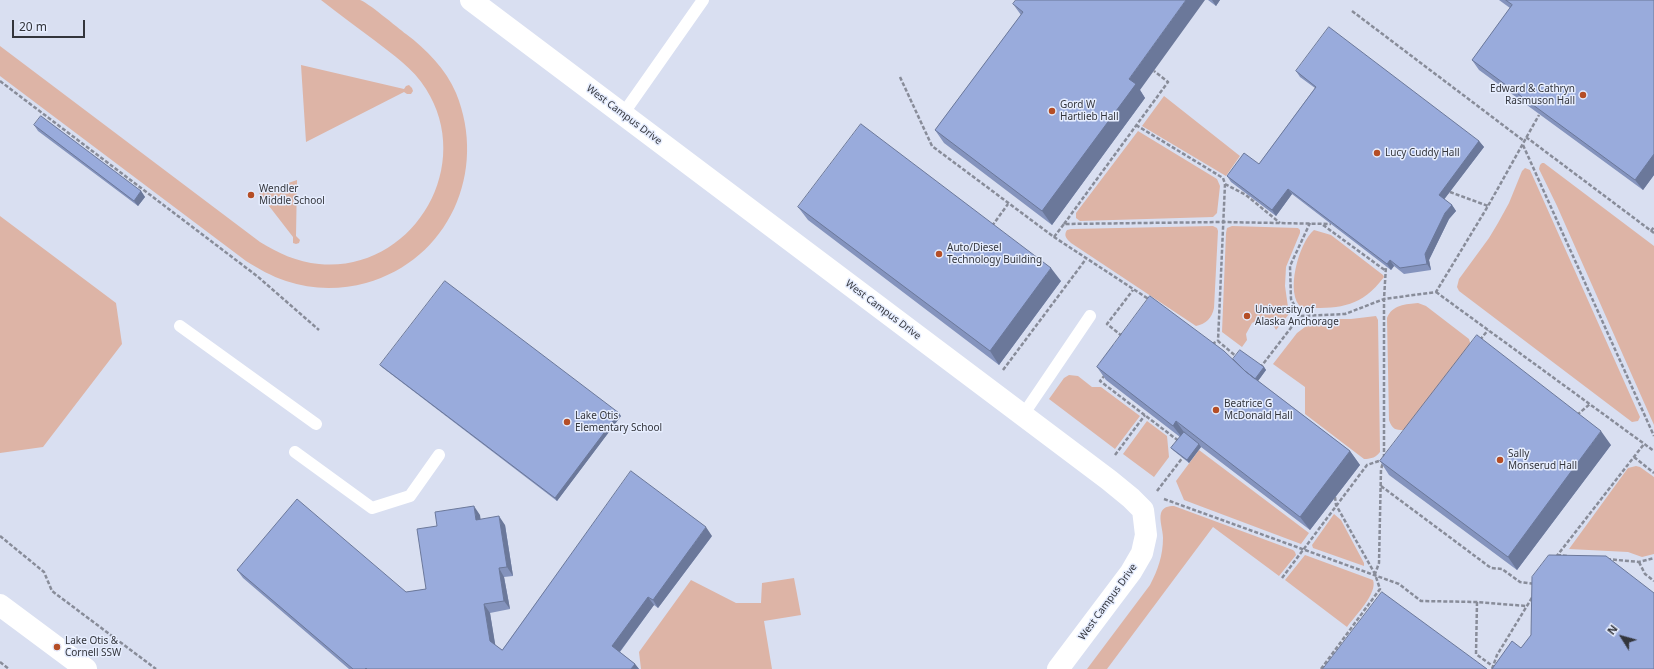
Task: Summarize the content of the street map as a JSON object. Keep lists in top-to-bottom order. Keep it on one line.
{"streets":{"street":["West Campus Drive"]},"places":["Edward & Cathryn Rasmuson Hall","Gord W Hartlieb Hall","Lucy Cuddy Hall","Wendler Middle School","Auto/Diesel Technology Building","University of Alaska Anchorage","Beatrice G McDonald Hall","Lake Otis Elementary School","Sally Monserud Hall","Lake Otis & Cornell SSW"],"scale_bar":"20 m","north":"top left"}
